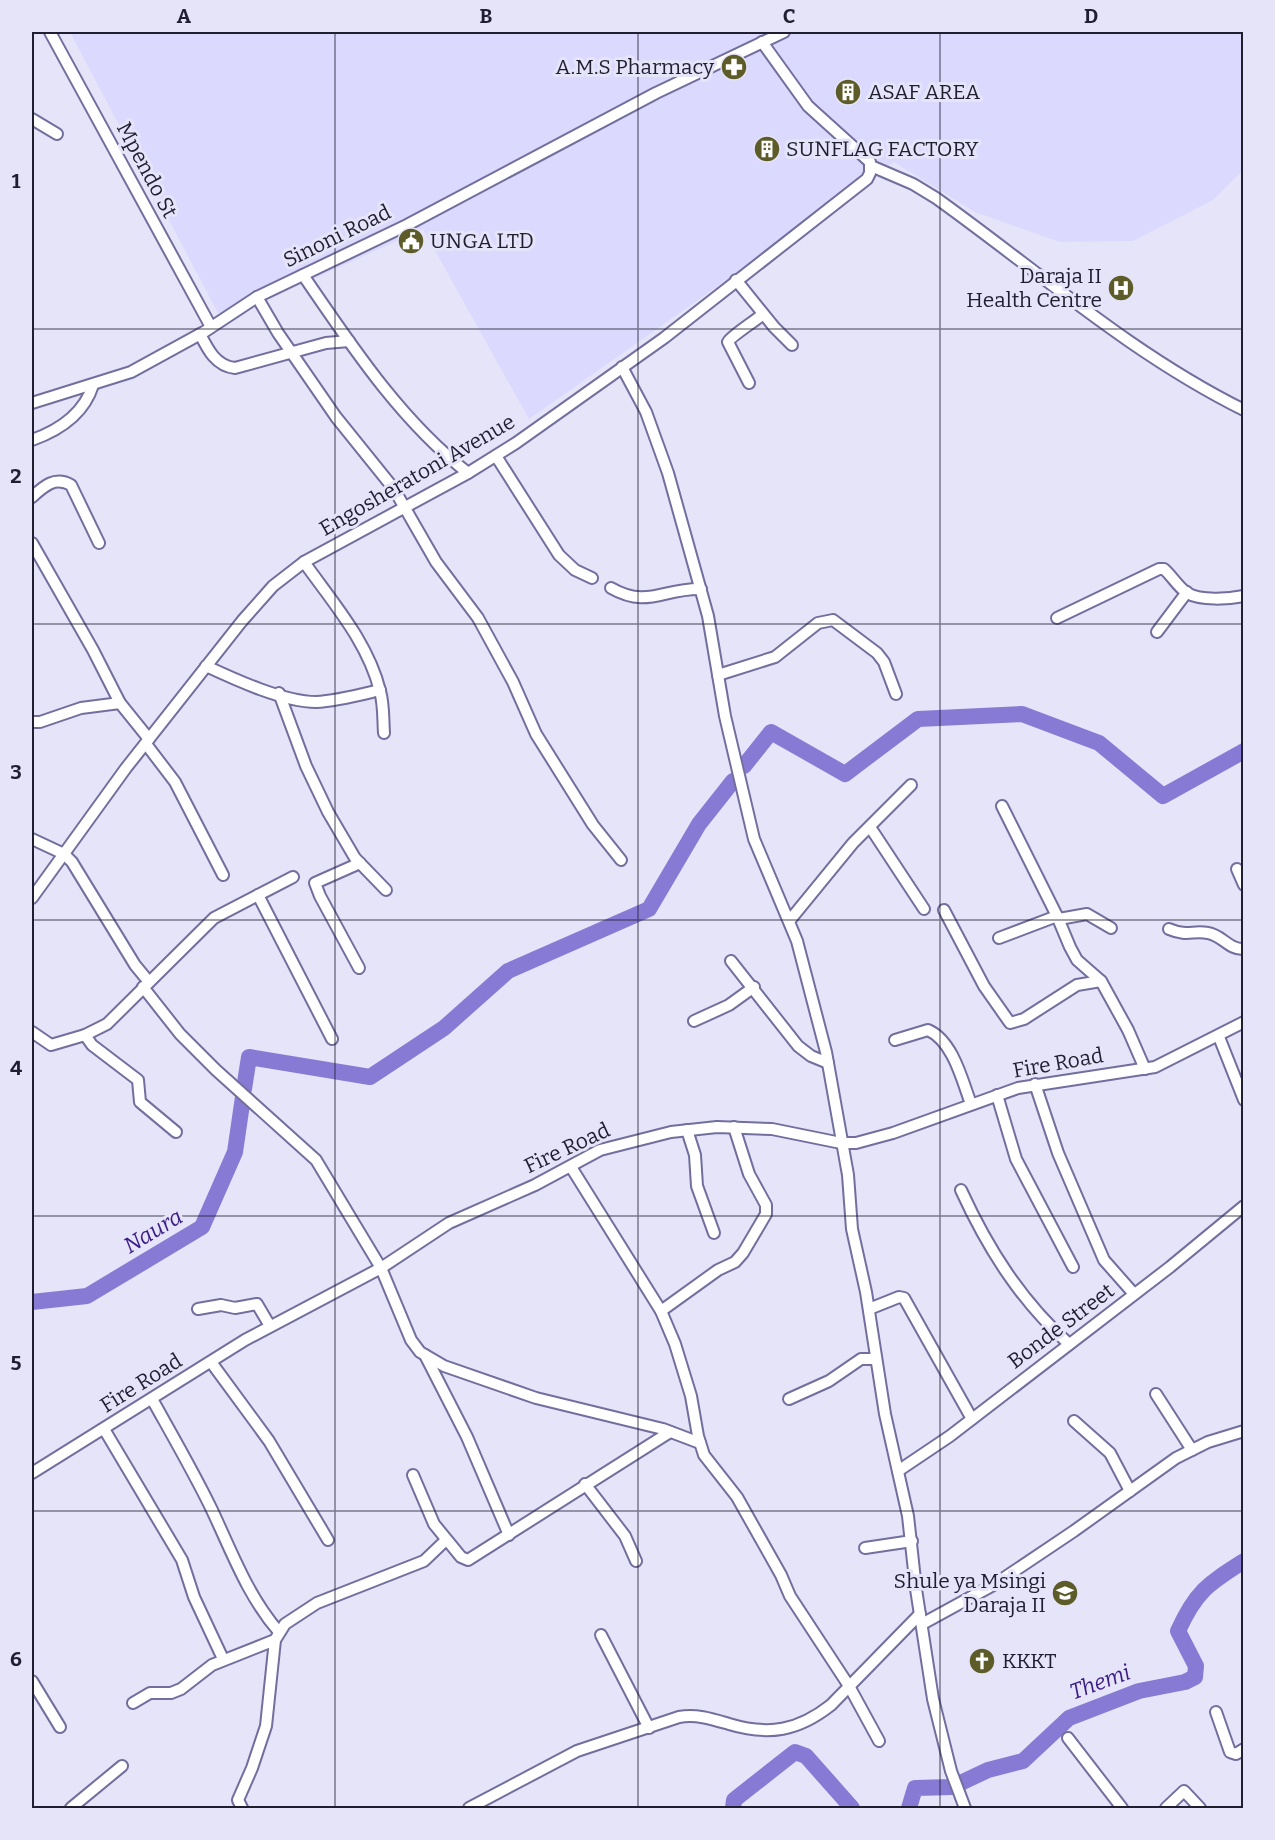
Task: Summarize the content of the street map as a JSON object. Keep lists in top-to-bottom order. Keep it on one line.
{"streets":{"street":["Mpendo St","Sinoni Road","Engosheratoni Avenue","Fire Road","Bonde Street"]},"crossings":[["Mpendo St","Sinoni Road"]],"water":["Naura","Themi"],"places":{"pharmacy":["A.M.S Pharmacy"],"building":["ASAF AREA","SUNFLAG FACTORY"],"public building":["UNGA LTD"],"hospital":["Daraja II Health Centre"],"school or university":["Shule ya Msingi Daraja II"],"church":["KKKT"]},"grid":{"columns":["A","B","C","D"],"rows":["1","2","3","4","5","6"]}}
